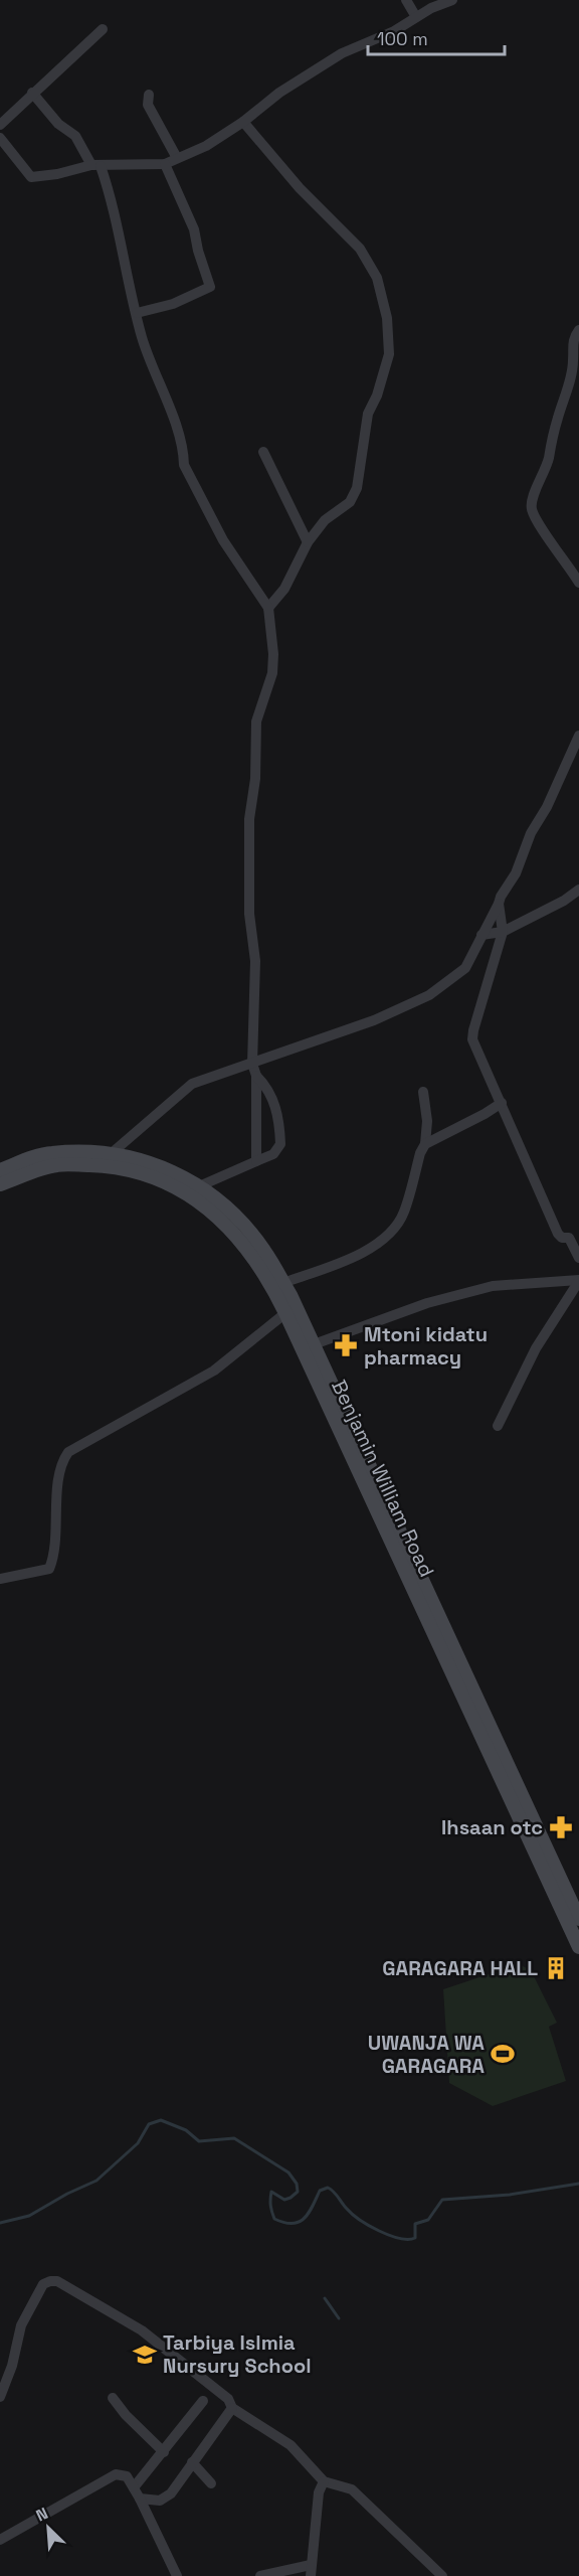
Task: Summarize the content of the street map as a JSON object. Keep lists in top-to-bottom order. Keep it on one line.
{"streets":{"main road":["Benjamin William Road"]},"places":{"pharmacy":["Mtoni kidatu pharmacy","Ihsaan otc"],"building":["GARAGARA HALL"],"sports":["UWANJA WA GARAGARA"],"school or university":["Tarbiya Islmia Nursury School"]},"scale_bar":"100 m","north":"top left"}
